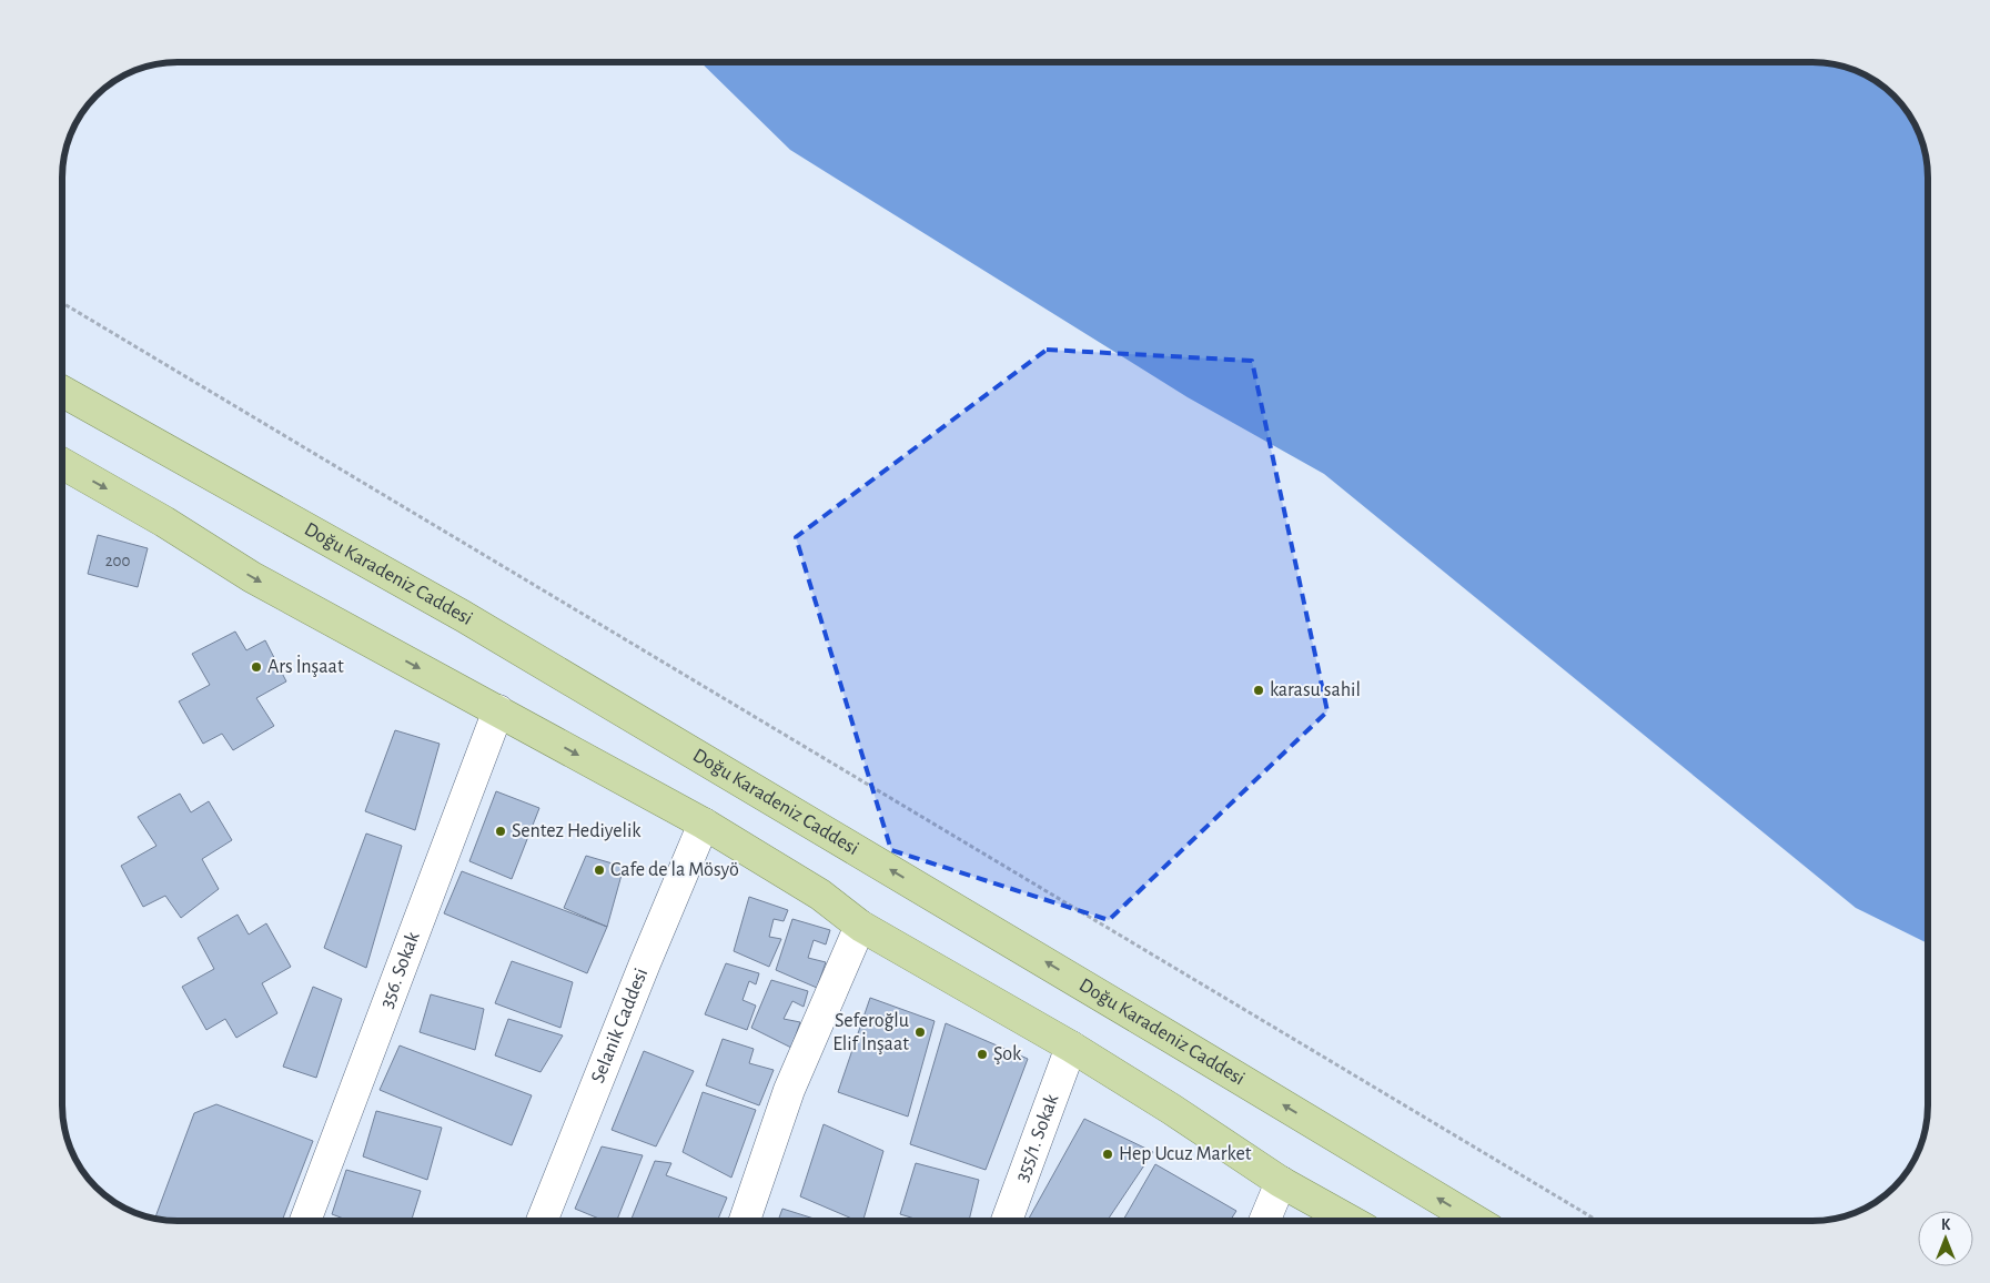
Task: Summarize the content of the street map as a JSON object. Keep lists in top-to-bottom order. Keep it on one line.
{"streets":{"main road":["Doğu Karadeniz Caddesi"],"street":["356. Sokak","Selanik Caddesi","355/1. Sokak"]},"places":["Ars İnşaat","karasu sahil","Sentez Hediyelik","Cafe de la Mösyö","Seferoğlu Elif İnşaat","Şok","Hep Ucuz Market"],"house_numbers":["200"],"north":"top"}
